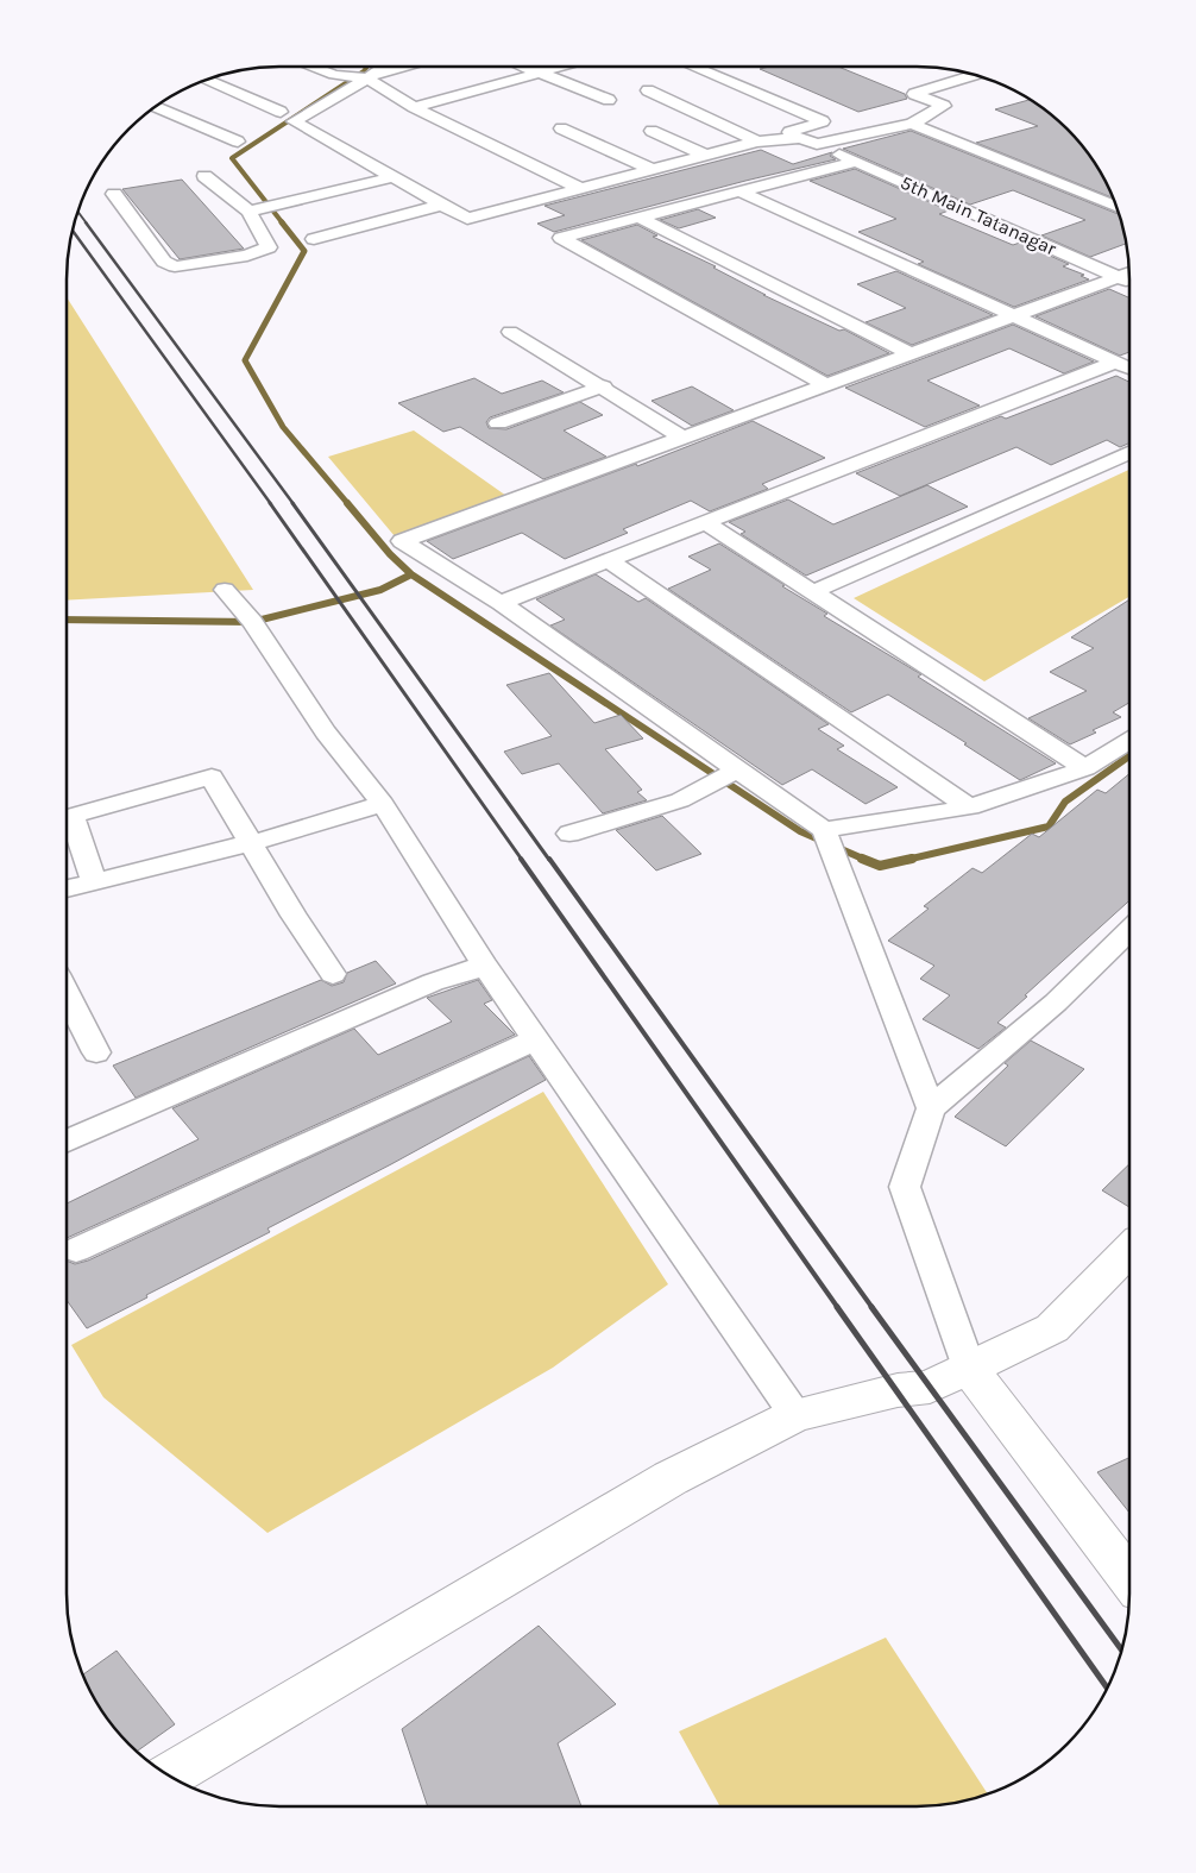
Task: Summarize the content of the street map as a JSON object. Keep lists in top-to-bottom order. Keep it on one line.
{"streets":{"street":["5th Main Tatanagar"]}}
